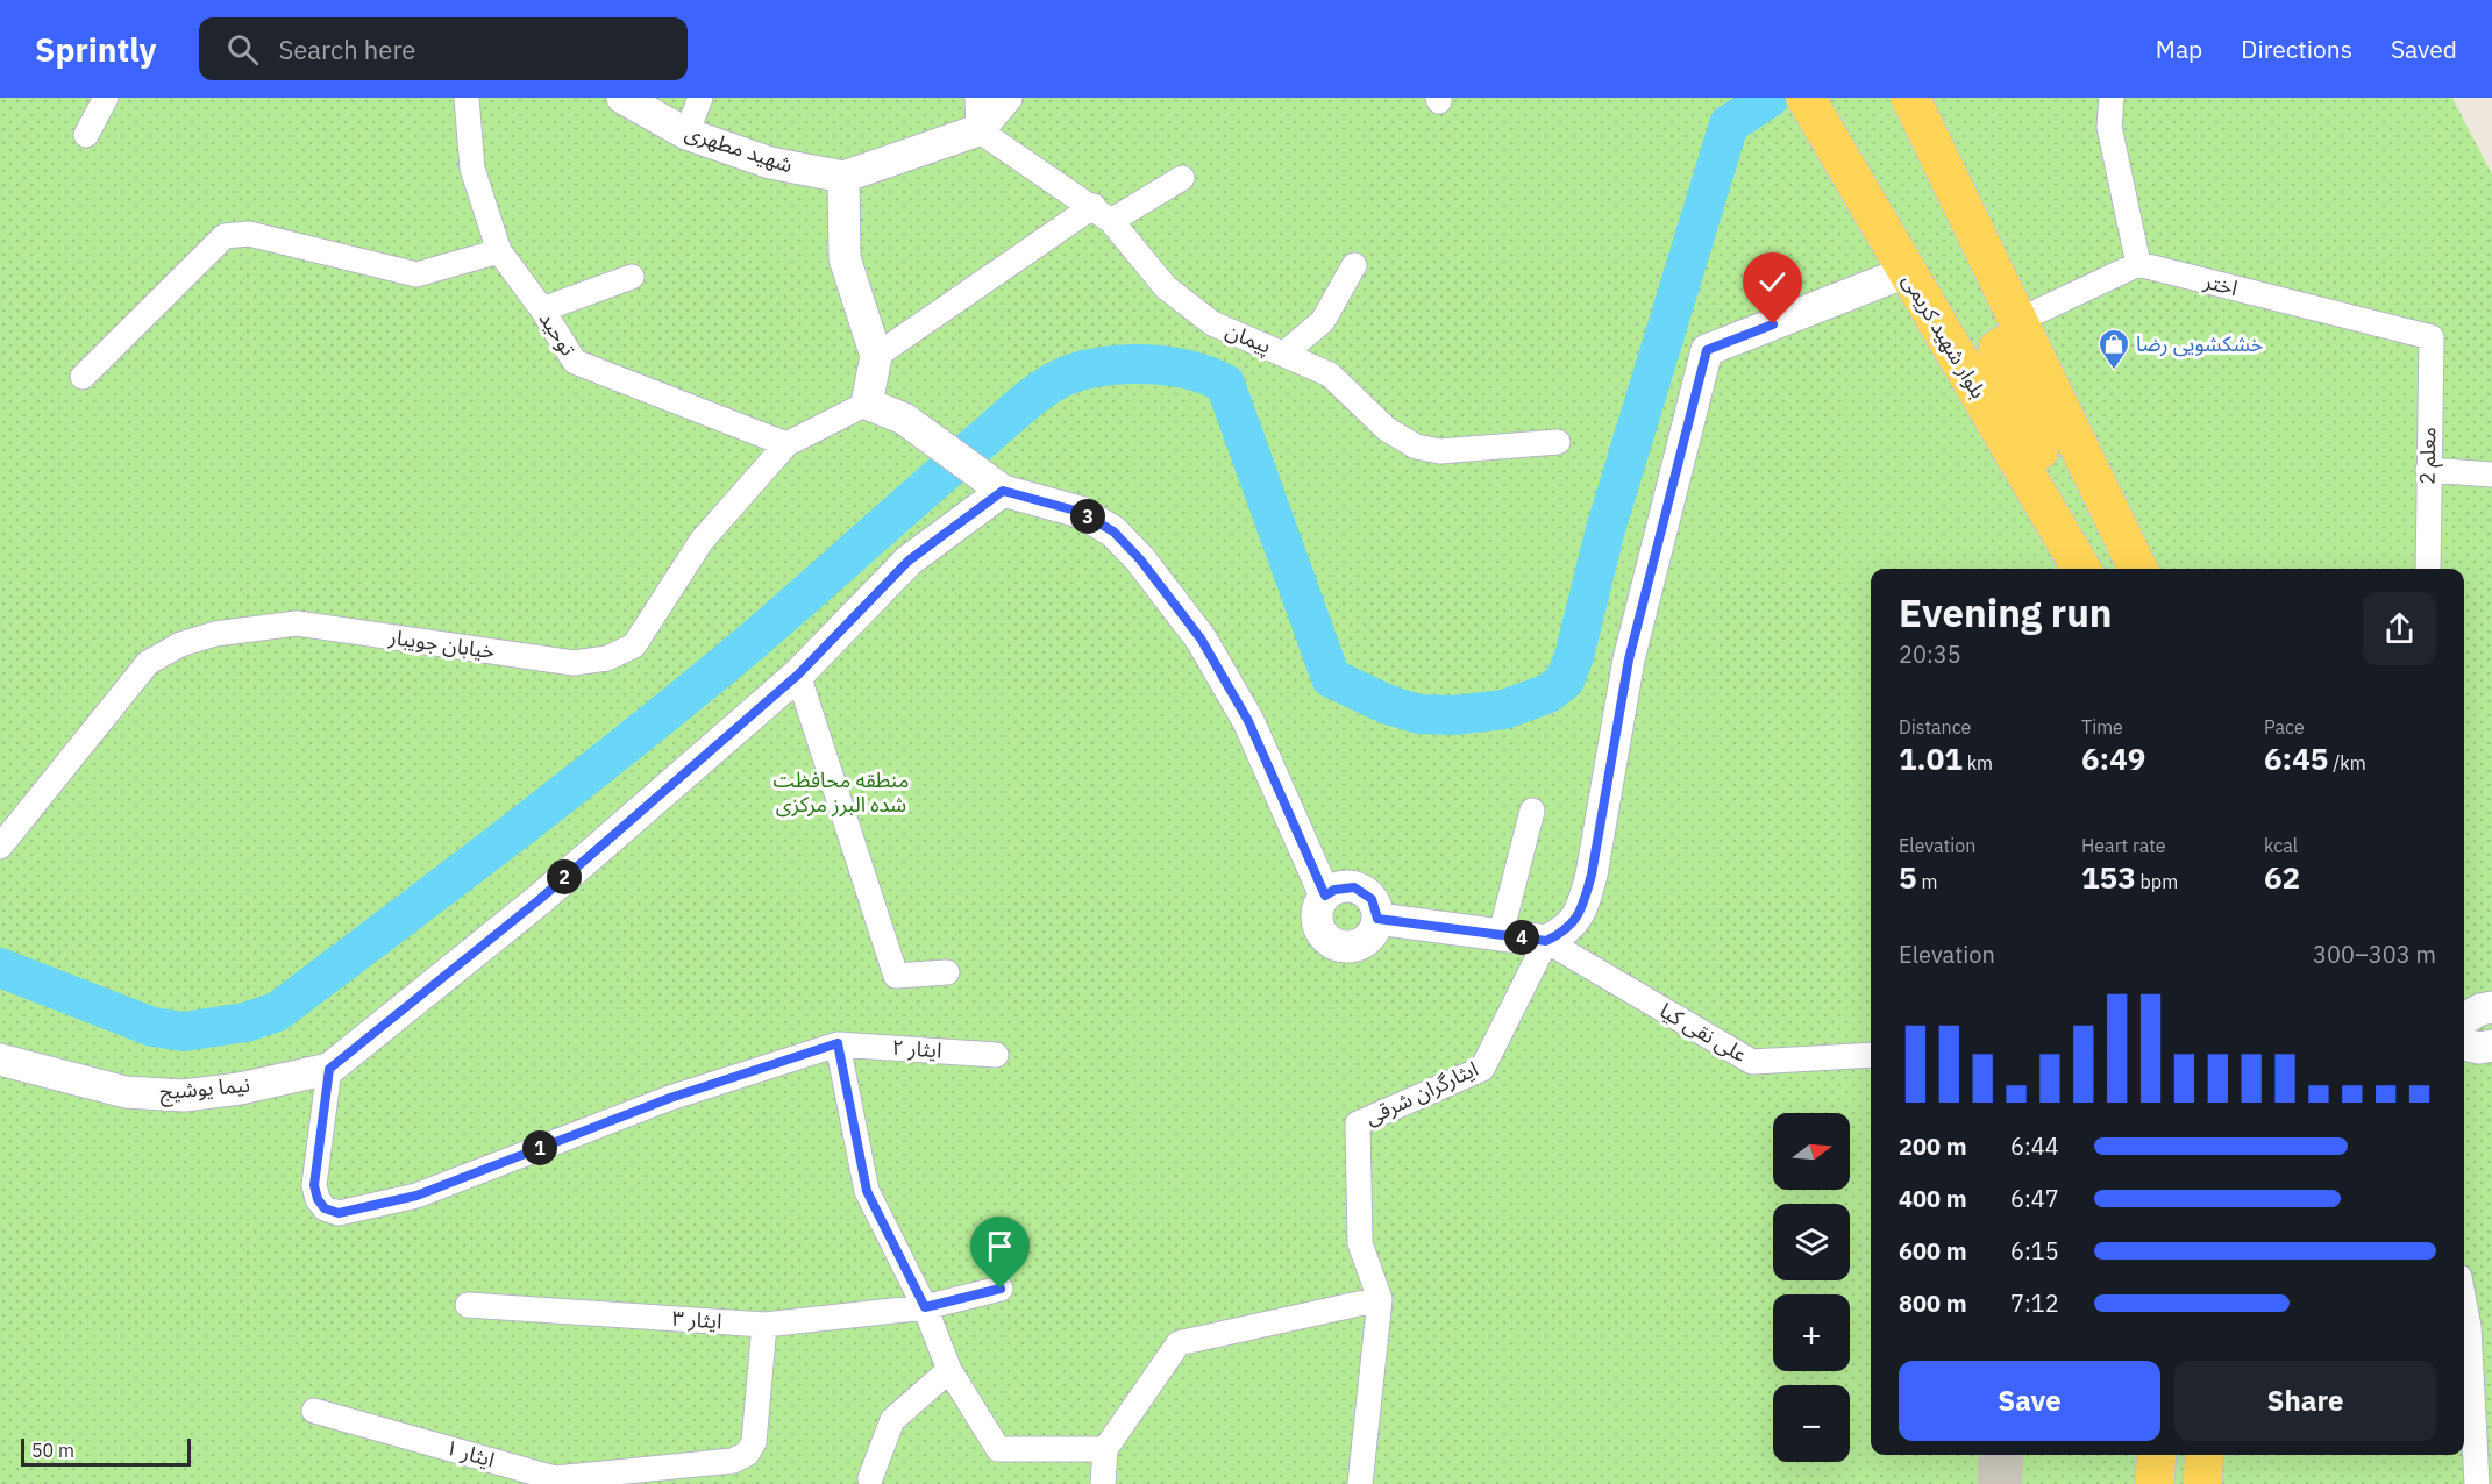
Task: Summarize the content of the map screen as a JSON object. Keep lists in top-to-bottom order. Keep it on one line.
{"streets":{"main road":["بلوار شهید کریمی"],"street":["شهید مطهری","اختر","توحید","پیمان","معلم 2","خیابان جویبار","علی نقی کیا","ایثار ۲","نیما یوشیج","ایثارگران شرقی","ایثار ۳","ایثار ۱"]},"crossings":[["اختر","معلم 2"],["توحید","خیابان جویبار"],["علی نقی کیا","ایثارگران شرقی"],["ایثار ۳","ایثار ۱"]],"parks":["منطقه محافظت شده البرز مرکزی"],"places":{"shop":["خشکشویی رضا"]},"scale_bar":"50 m","north":"right","page":{"header":"Sprintly","search":"Search here","nav":["Map","Directions","Saved"],"pins":["3","2","4","1"],"heading":["Evening run","20:35"],"stats":[["Distance","1.01 km"],["Time","6:49"],["Pace","6:45 /km"],["Elevation","5 m"],["Heart rate","153 bpm"],["kcal","62"]],"chart":["Elevation","300–303 m"],"map_buttons":["+","−"],"list":[{"name":"200 m","note":"6:44"},{"name":"400 m","note":"6:47"},{"name":"600 m","note":"6:15"},{"name":"800 m","note":"7:12"}],"buttons":["Save","Share"],"scale":"50 m"}}
